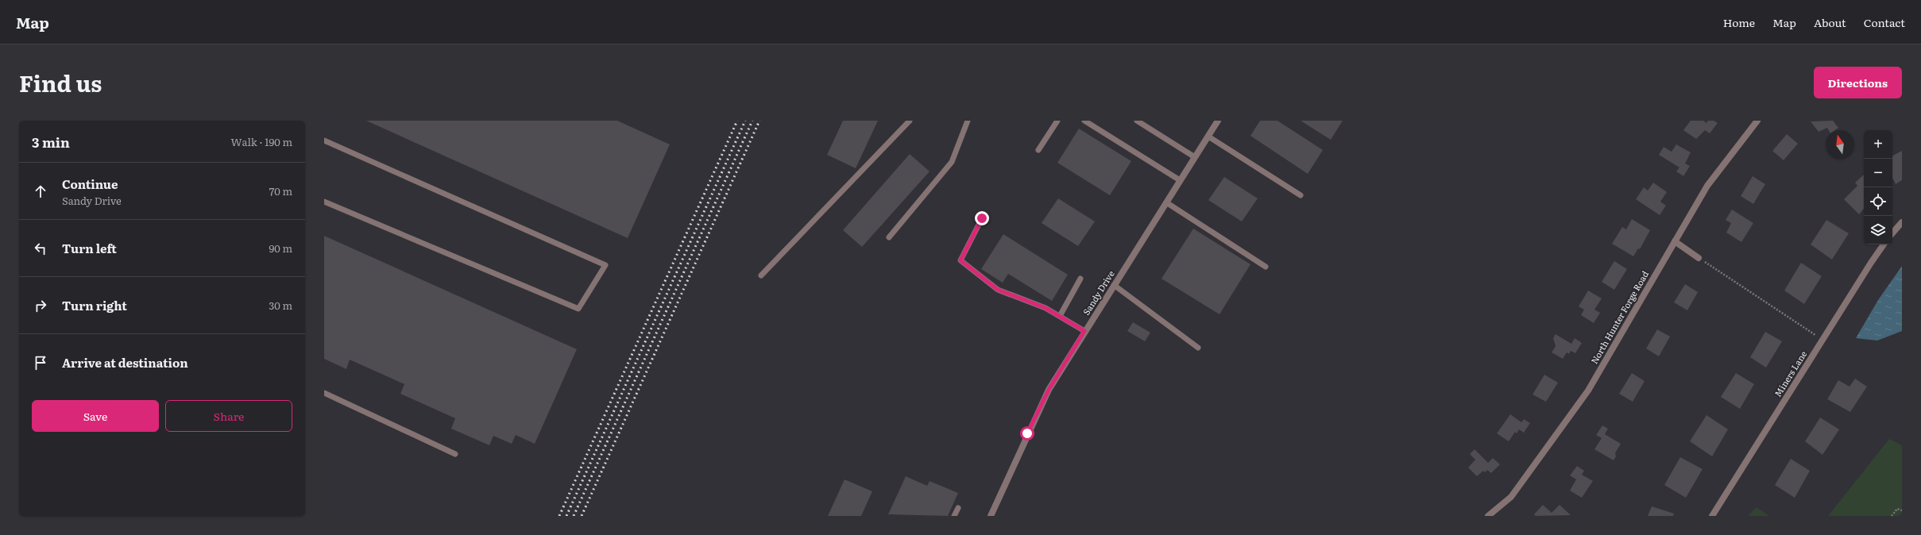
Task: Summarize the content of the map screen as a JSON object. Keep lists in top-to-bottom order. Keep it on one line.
{"streets":{"street":["Sandy Drive","North Hunter Forge Road","Miners Lane"]},"north":"top","page":{"header":"Map","nav":["Home","Map","About","Contact"],"title":"Find us","buttons":["Directions",["Save","Share"]],"heading":["3 min","Walk · 190 m"],"map_buttons":["+","−"],"list":[["Continue","Sandy Drive","70 m"],["Turn left","90 m"],["Turn right","30 m"],"Arrive at destination"]}}
